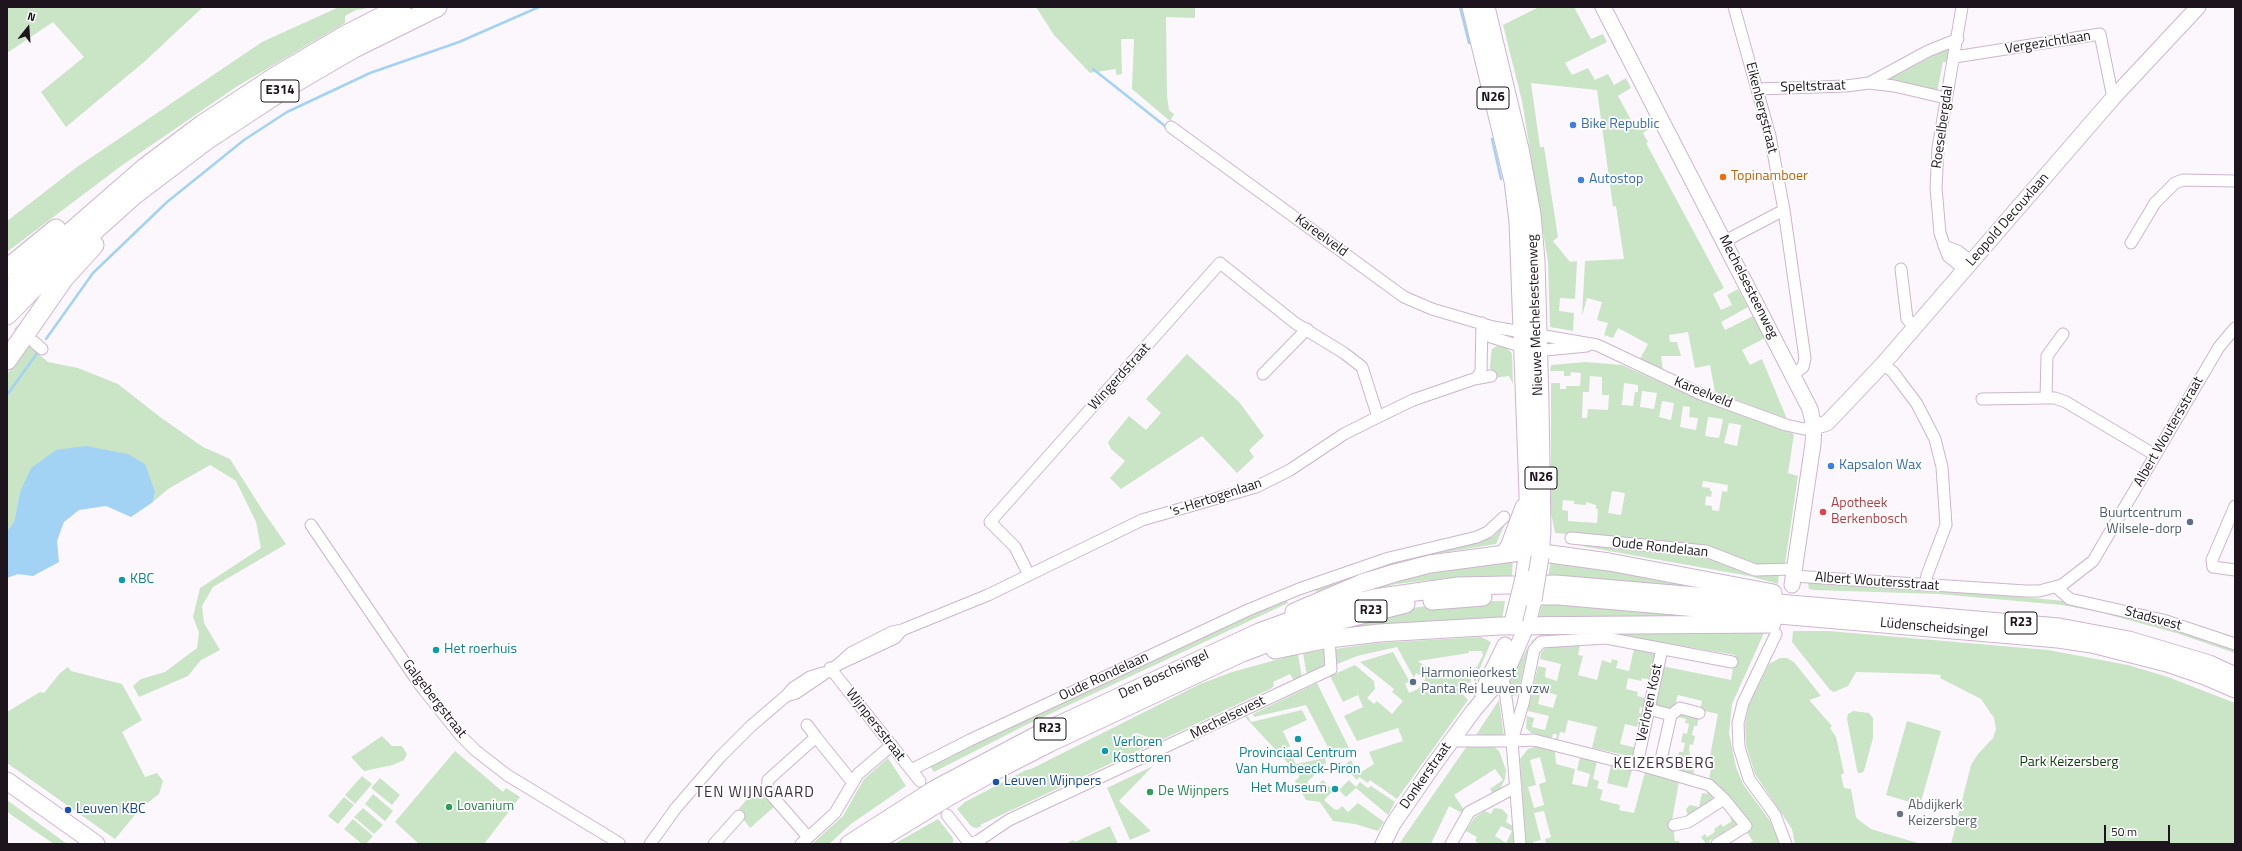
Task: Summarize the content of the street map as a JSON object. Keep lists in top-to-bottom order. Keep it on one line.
{"streets":{"highway":["E314"],"main road":["N26","Nieuwe Mechelsesteenweg","R23","Lüdenscheidsingel","Den Boschsingel"],"street":["Vergezichtlaan","Speltstraat","Eikenbergstraat","Roeselbergdal","Leopold Decouxlaan","Kareelveld","Mechelsesteenweg","Wingerdstraat","Albert Woutersstraat","'s-Hertogenlaan","Oude Rondelaan","Stadsvest","Galgebergstraat","Verloren Kost","Mechelsevest","Wijnpersstraat","Donkerstraat"]},"crossings":[["Vergezichtlaan","Roeselbergdal"],["Vergezichtlaan","Leopold Decouxlaan"],["Speltstraat","Eikenbergstraat"],["Speltstraat","Roeselbergdal"],["Eikenbergstraat","Mechelsesteenweg"],["Roeselbergdal","Leopold Decouxlaan"],["Leopold Decouxlaan","Kareelveld"],["Leopold Decouxlaan","Mechelsesteenweg"],["Kareelveld","Mechelsesteenweg"],["Kareelveld","Nieuwe Mechelsesteenweg"],["Mechelsesteenweg","Albert Woutersstraat"],["Mechelsesteenweg","Oude Rondelaan"],["Nieuwe Mechelsesteenweg","Donkerstraat"],["Wingerdstraat","'s-Hertogenlaan"],["Albert Woutersstraat","Oude Rondelaan"],["Albert Woutersstraat","Stadsvest"],["'s-Hertogenlaan","Wijnpersstraat"],["Oude Rondelaan","Wijnpersstraat"],["Lüdenscheidsingel","Den Boschsingel"]],"districts":["KEIZERSBERG","TEN WIJNGAARD"],"parks":["Park Keizersberg"],"places":["Bike Republic","Topinamboer","Autostop","Kapsalon Wax","Apotheek Berkenbosch","Buurtcentrum Wilsele-dorp","KBC","Het roerhuis","Harmonieorkest Panta Rei Leuven vzw","Provinciaal Centrum Van Humbeeck-Piron","Verloren Kosttoren","Leuven Wijnpers","Het Museum","De Wijnpers","Lovanium","Leuven KBC","Abdijkerk Keizersberg"],"scale_bar":"50 m","north":"top"}
